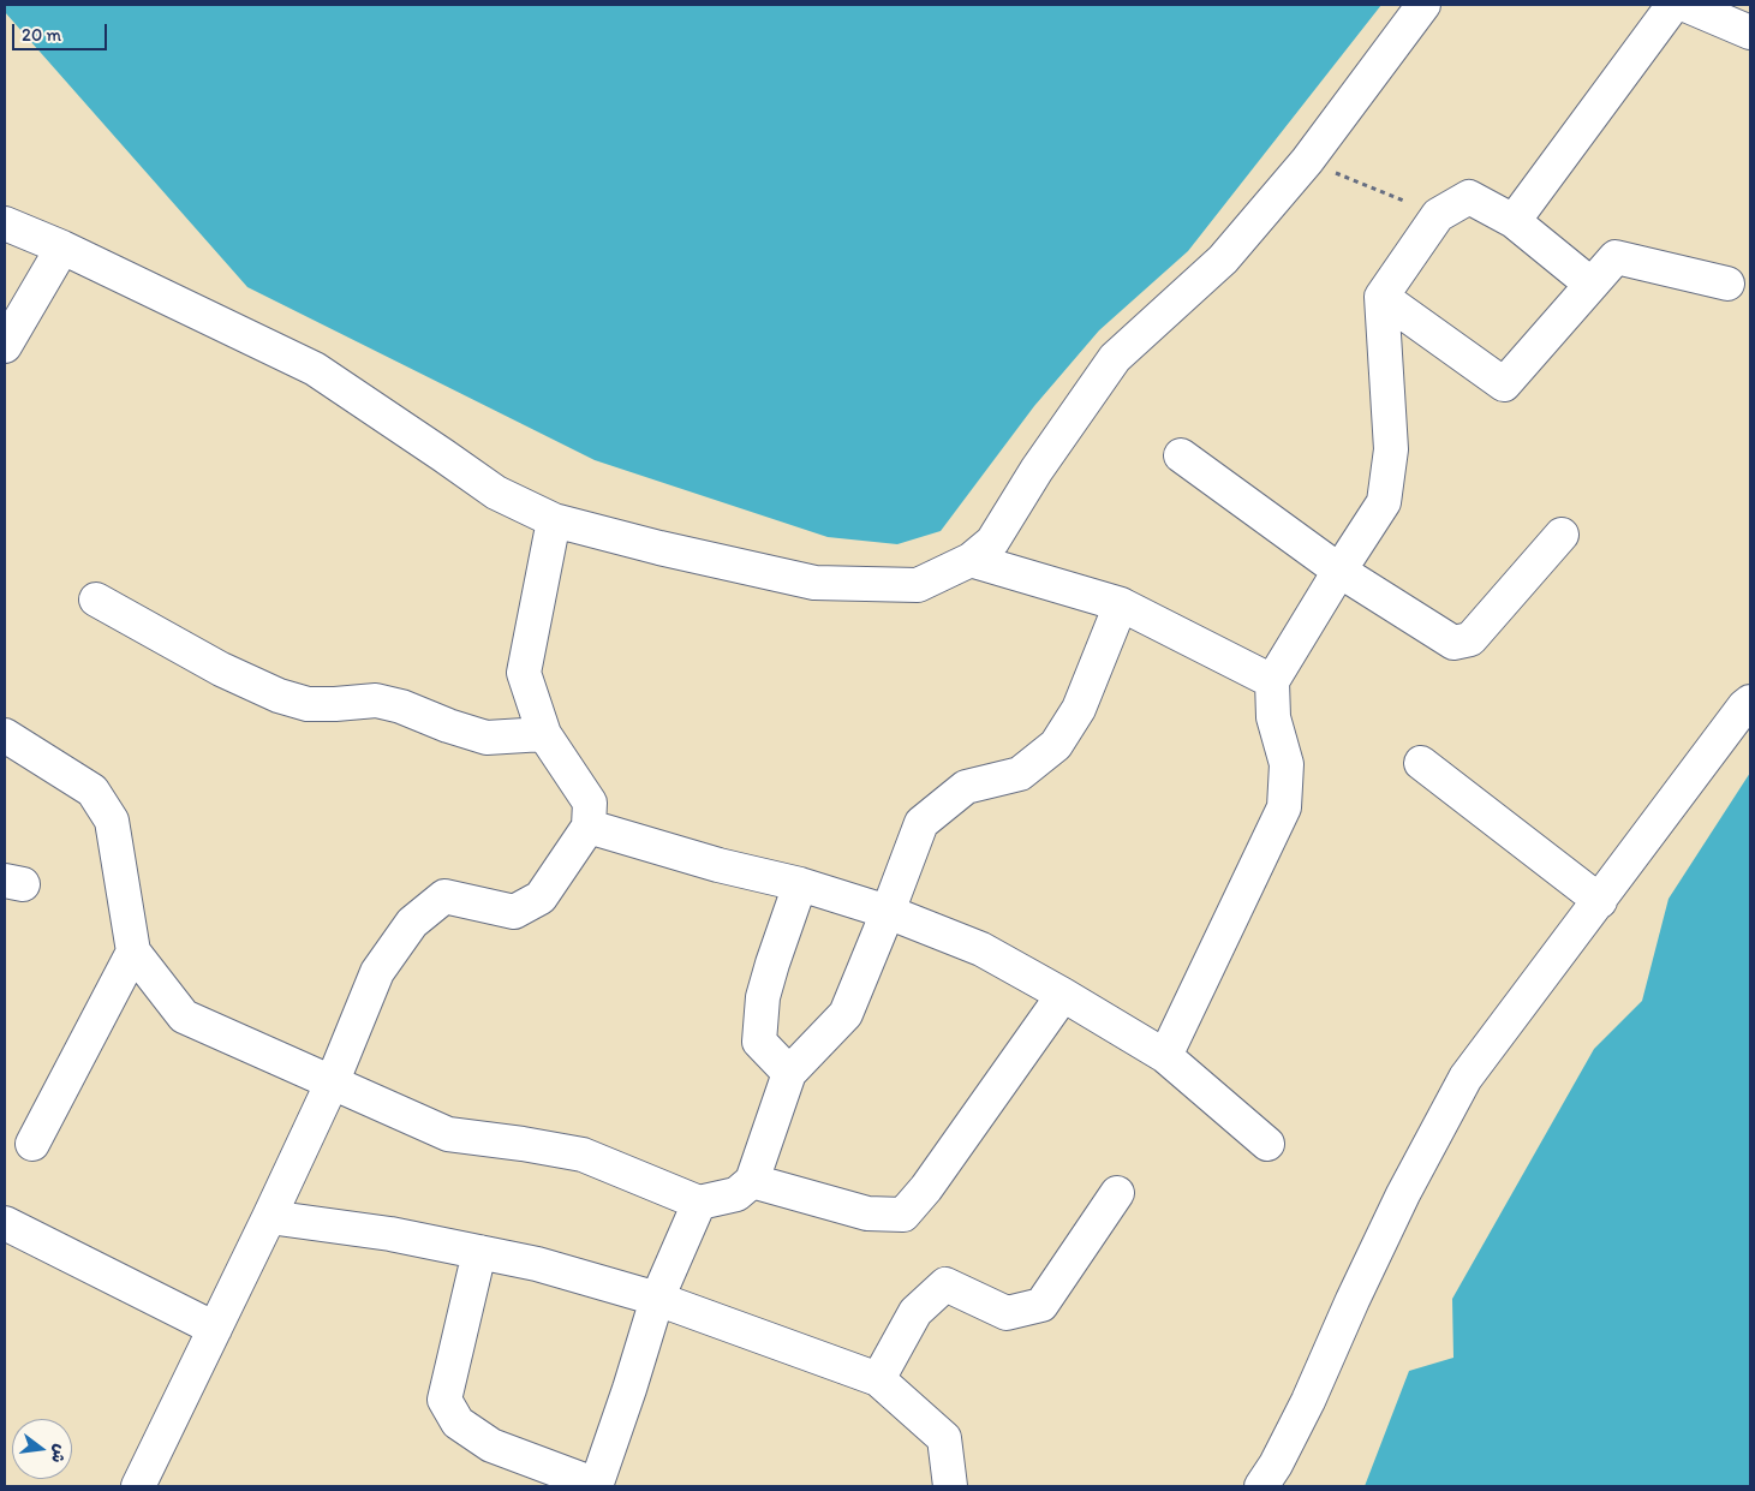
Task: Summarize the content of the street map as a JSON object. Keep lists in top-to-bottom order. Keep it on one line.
{"scale_bar":"20 m","north":"right"}
